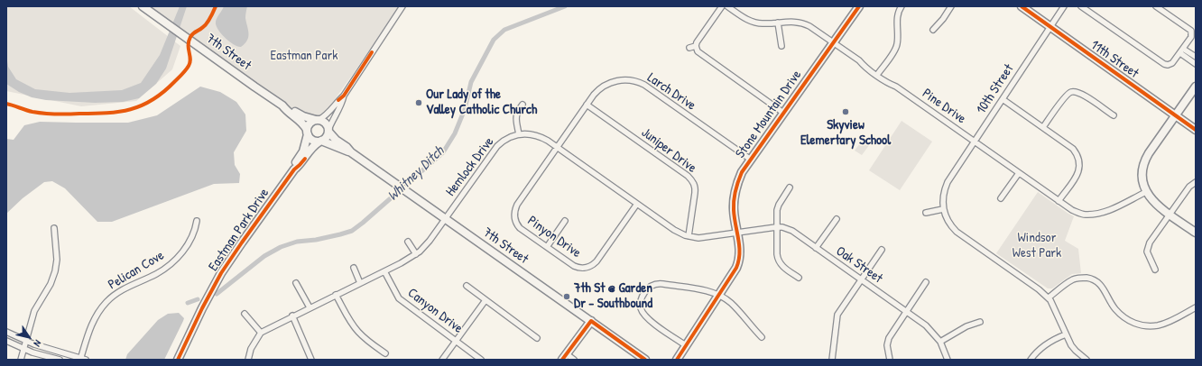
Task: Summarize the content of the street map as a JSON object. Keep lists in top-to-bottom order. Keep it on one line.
{"streets":{"street":["7th Street","11th Street","10th Street","Larch Drive","Pine Drive","Stone Mountain Drive","Juniper Drive","Hemlock Drive","Eastman Park Drive","Pinyon Drive","Oak Street","Pelican Cove","Canyon Drive"]},"crossings":[["7th Street","Hemlock Drive"],["7th Street","Eastman Park Drive"],["11th Street","10th Street"],["10th Street","Pine Drive"],["Larch Drive","Stone Mountain Drive"],["Larch Drive","Juniper Drive"],["Larch Drive","Pinyon Drive"],["Pine Drive","Stone Mountain Drive"],["Stone Mountain Drive","Oak Street"],["Hemlock Drive","Canyon Drive"]],"water":["Whitney Ditch"],"parks":["Eastman Park","Windsor West Park"],"places":["Our Lady of the Valley Catholic Church","Skyview Elemertary School","7th St @ Garden Dr - Southbound"],"north":"bottom right"}
